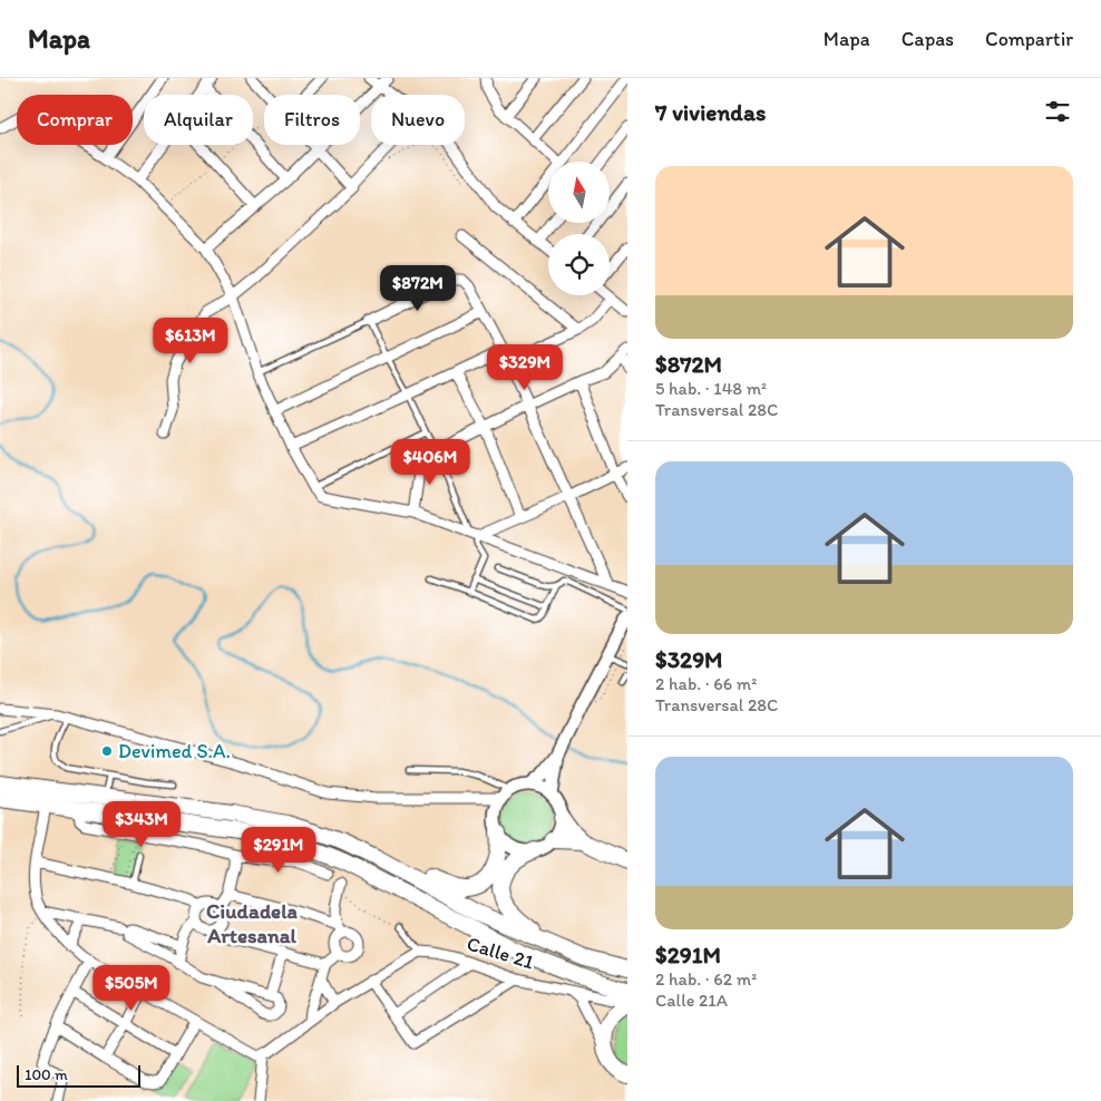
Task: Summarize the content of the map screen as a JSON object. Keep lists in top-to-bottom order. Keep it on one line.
{"streets":{"street":["Calle 21"]},"districts":["Ciudadela Artesanal"],"places":["Devimed S.A."],"scale_bar":"100 m","north":"top","page":{"header":"Mapa","nav":["Mapa","Capas","Compartir"],"heading":"7 viviendas","chip":["Comprar","Alquilar","Filtros","Nuevo"],"list":[{"name":"$872M","note":"5 hab. · 148 m² · Transversal 28C"},{"name":"$329M","note":"2 hab. · 66 m² · Transversal 28C"},{"name":"$291M","note":"2 hab. · 62 m² · Calle 21A"}],"price":["$872M","$613M","$329M","$406M","$343M","$291M","$505M"],"scale":"100 m"}}
